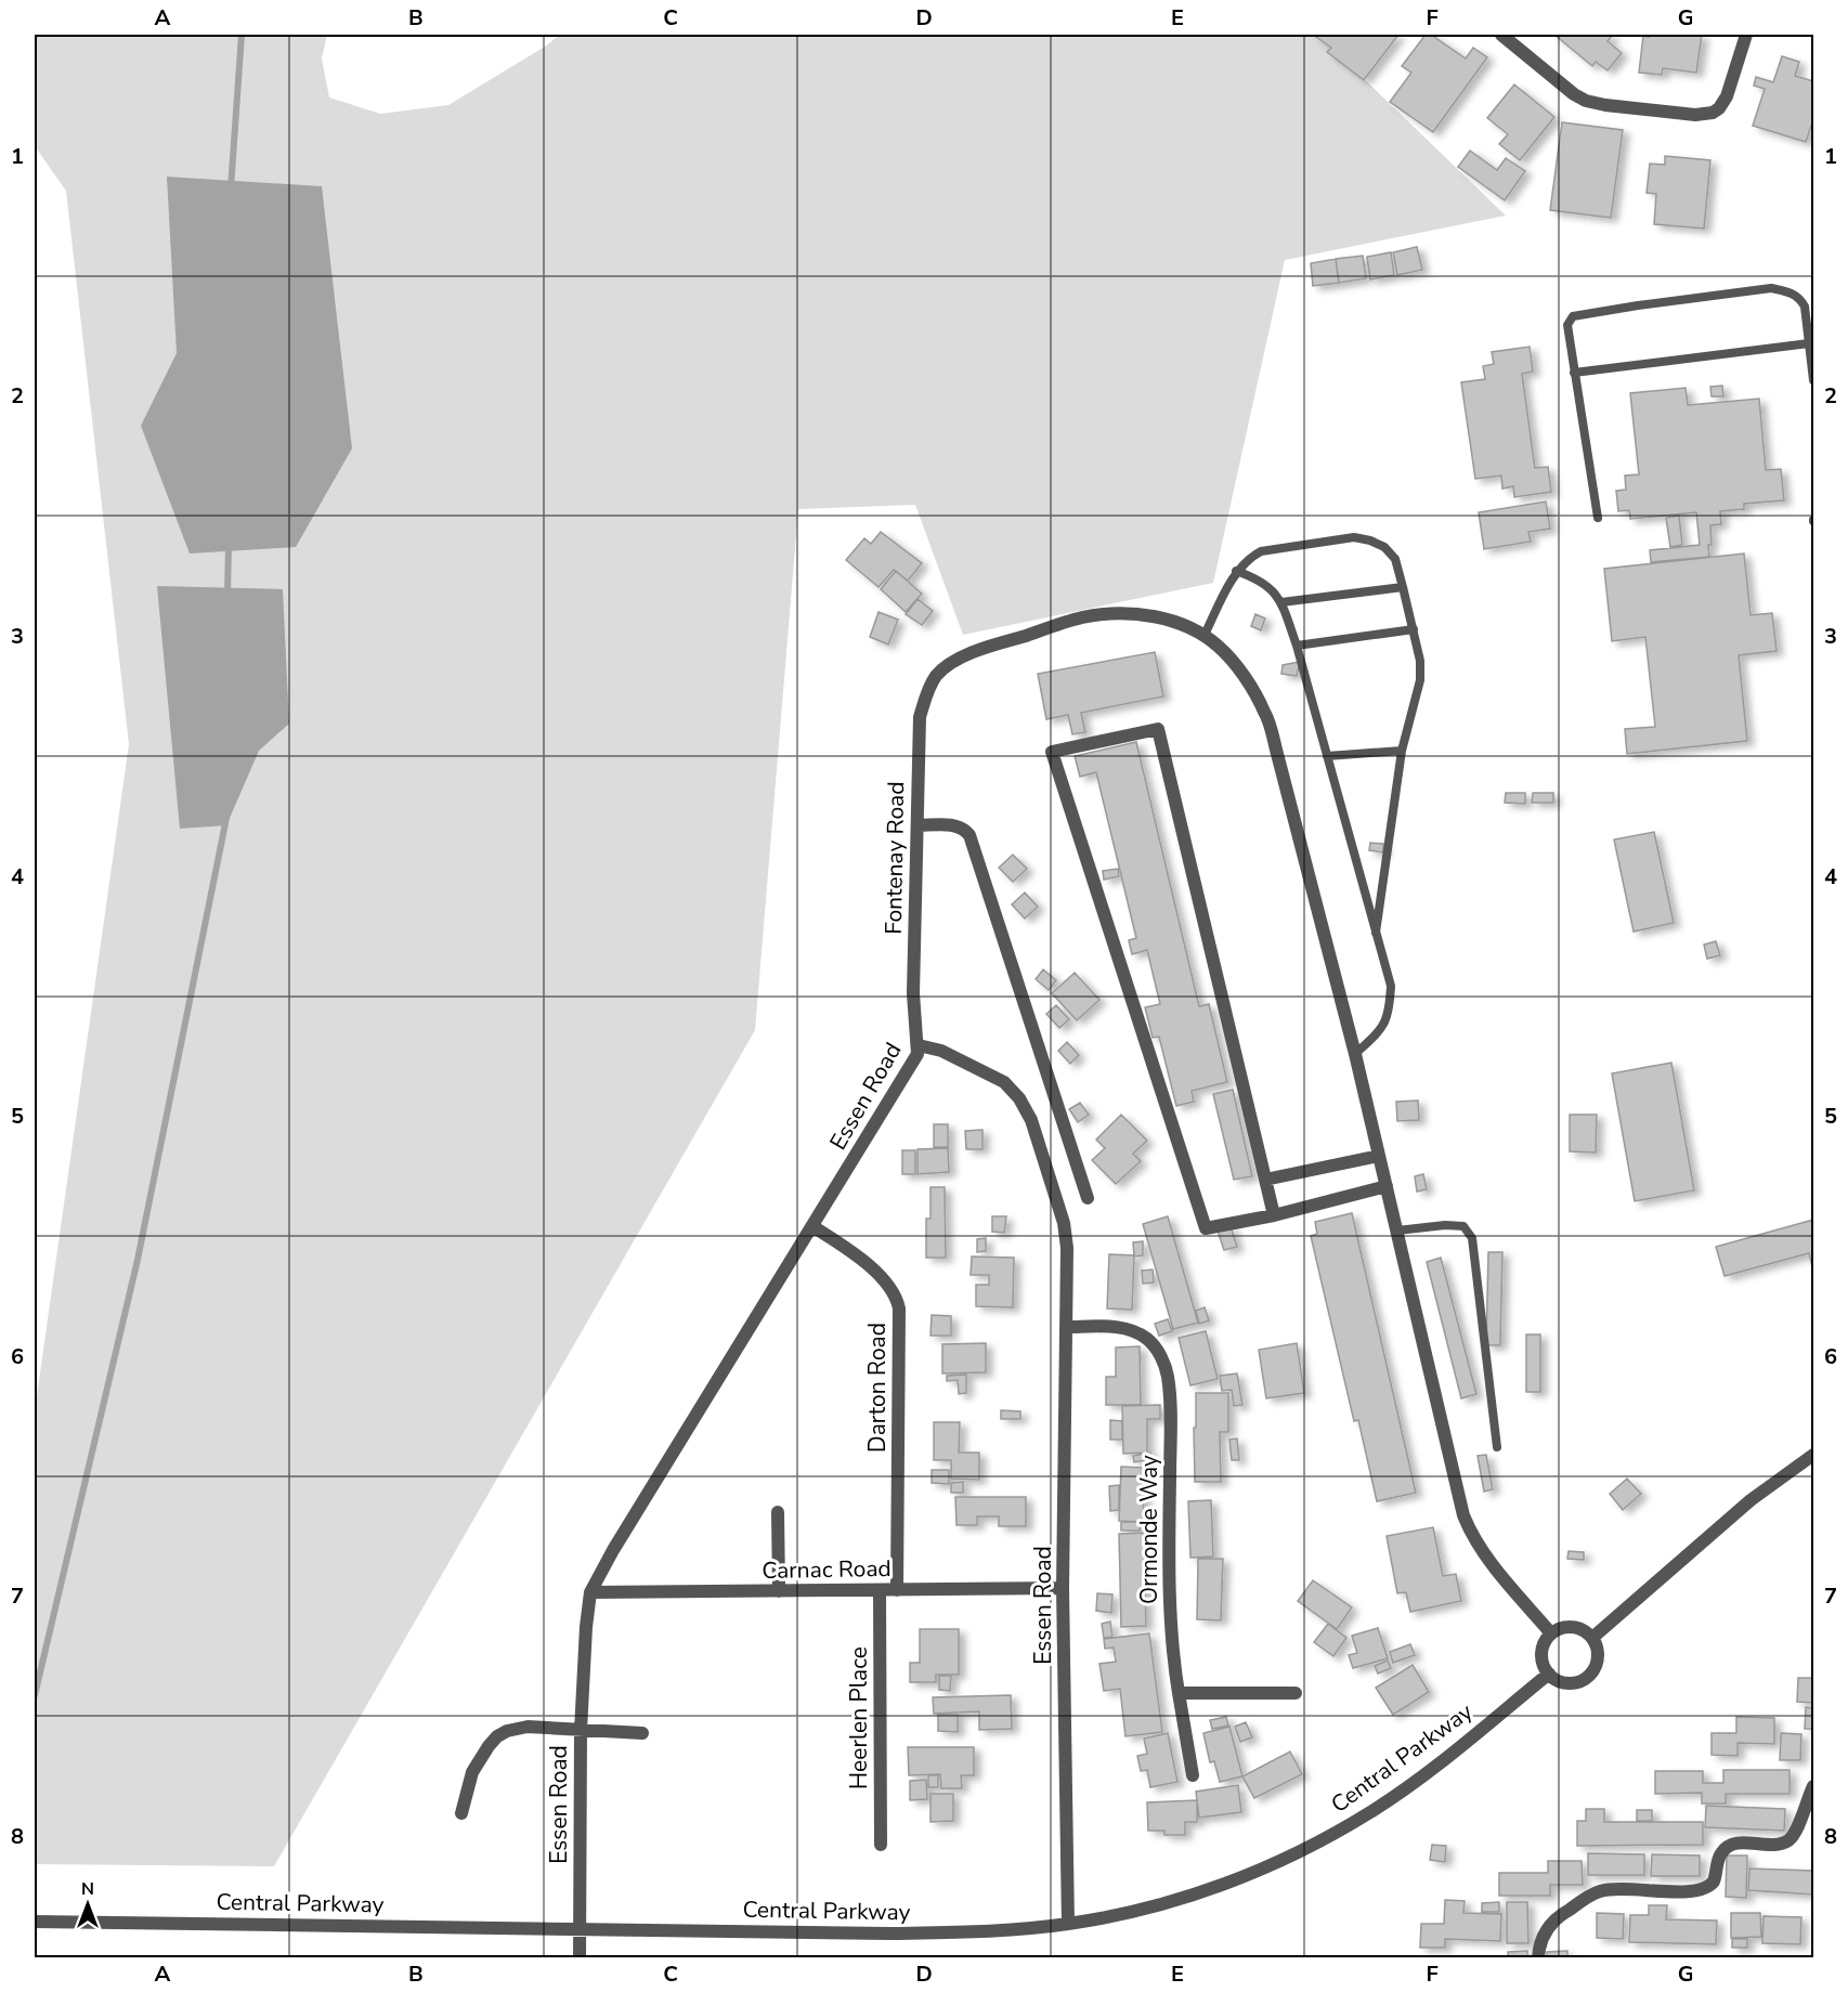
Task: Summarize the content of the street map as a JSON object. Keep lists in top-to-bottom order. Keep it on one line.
{"streets":{"street":["Fontenay Road","Essen Road","Darton Road","Ormonde Way","Carnac Road","Heerlen Place","Central Parkway"]},"crossings":[["Fontenay Road","Essen Road"],["Essen Road","Darton Road"],["Essen Road","Ormonde Way"],["Essen Road","Carnac Road"],["Essen Road","Central Parkway"],["Darton Road","Carnac Road"],["Carnac Road","Heerlen Place"]],"north":"top","grid":{"columns":["A","B","C","D","E","F","G"],"rows":["1","2","3","4","5","6","7","8"]}}
